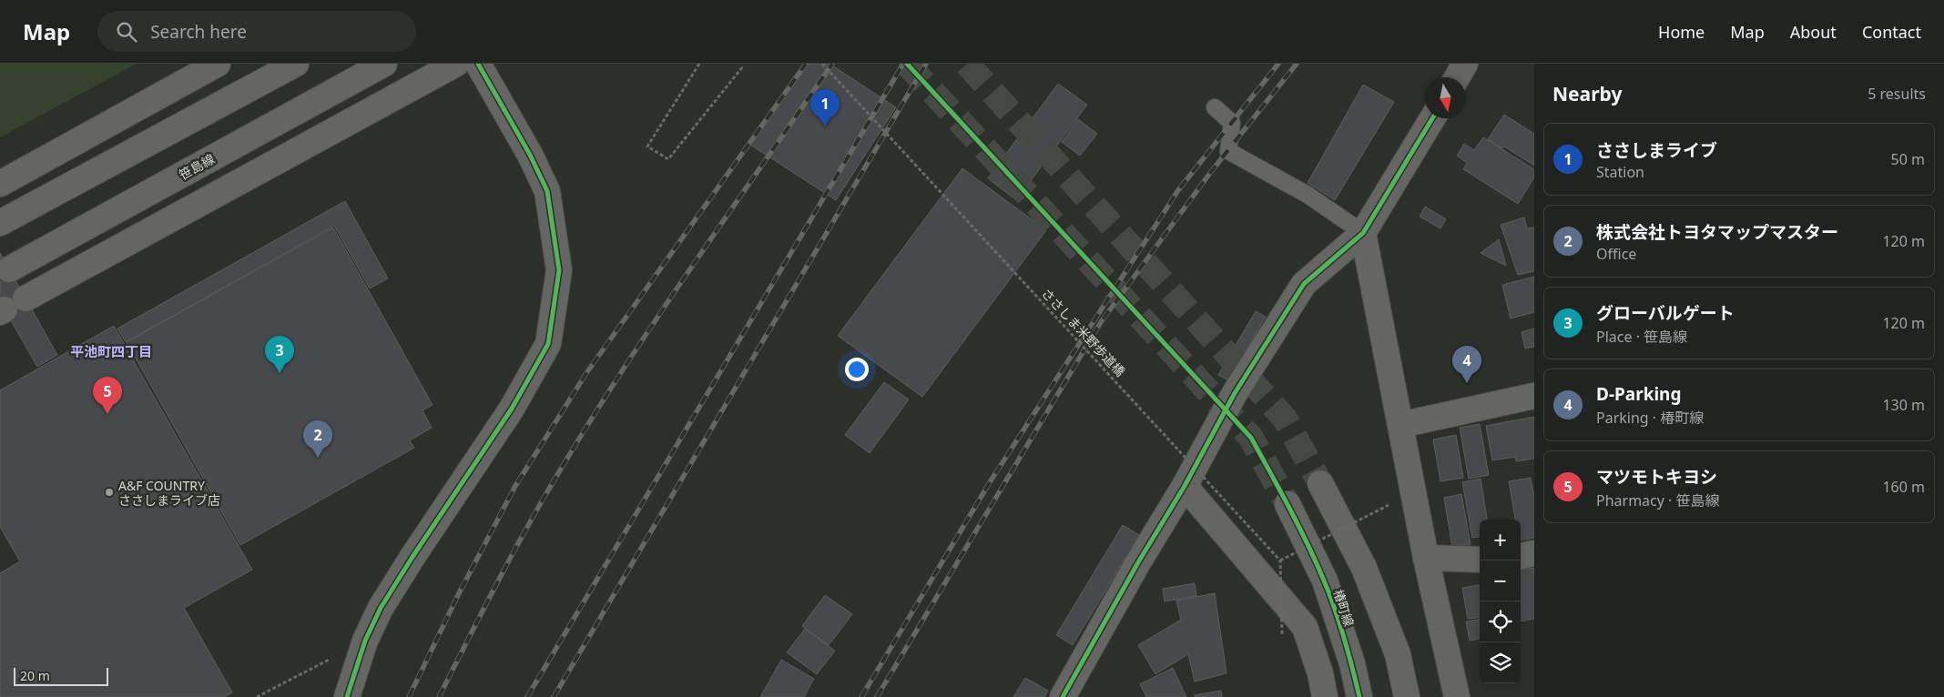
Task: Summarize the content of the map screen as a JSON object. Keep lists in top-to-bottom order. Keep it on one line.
{"streets":{"street":["笹島線","椿町線"],"path":["ささしま米野歩道橋"]},"districts":["平池町四丁目"],"places":["A&F COUNTRY ささしまライブ店"],"scale_bar":"20 m","north":"bottom","page":{"header":"Map","search":"Search here","nav":["Home","Map","About","Contact"],"heading":["Nearby","5 results"],"pins":["1","3","4","5","2"],"list":[{"mark":"1","name":"ささしまライブ","note":"Station","value":"50 m"},{"mark":"2","name":"株式会社トヨタマップマスター","note":"Office","value":"120 m"},{"mark":"3","name":"グローバルゲート","note":"Place · 笹島線","value":"120 m"},{"mark":"4","name":"D-Parking","note":"Parking · 椿町線","value":"130 m"},{"mark":"5","name":"マツモトキヨシ","note":"Pharmacy · 笹島線","value":"160 m"}],"map_buttons":["+","−"],"scale":"20 m"}}
